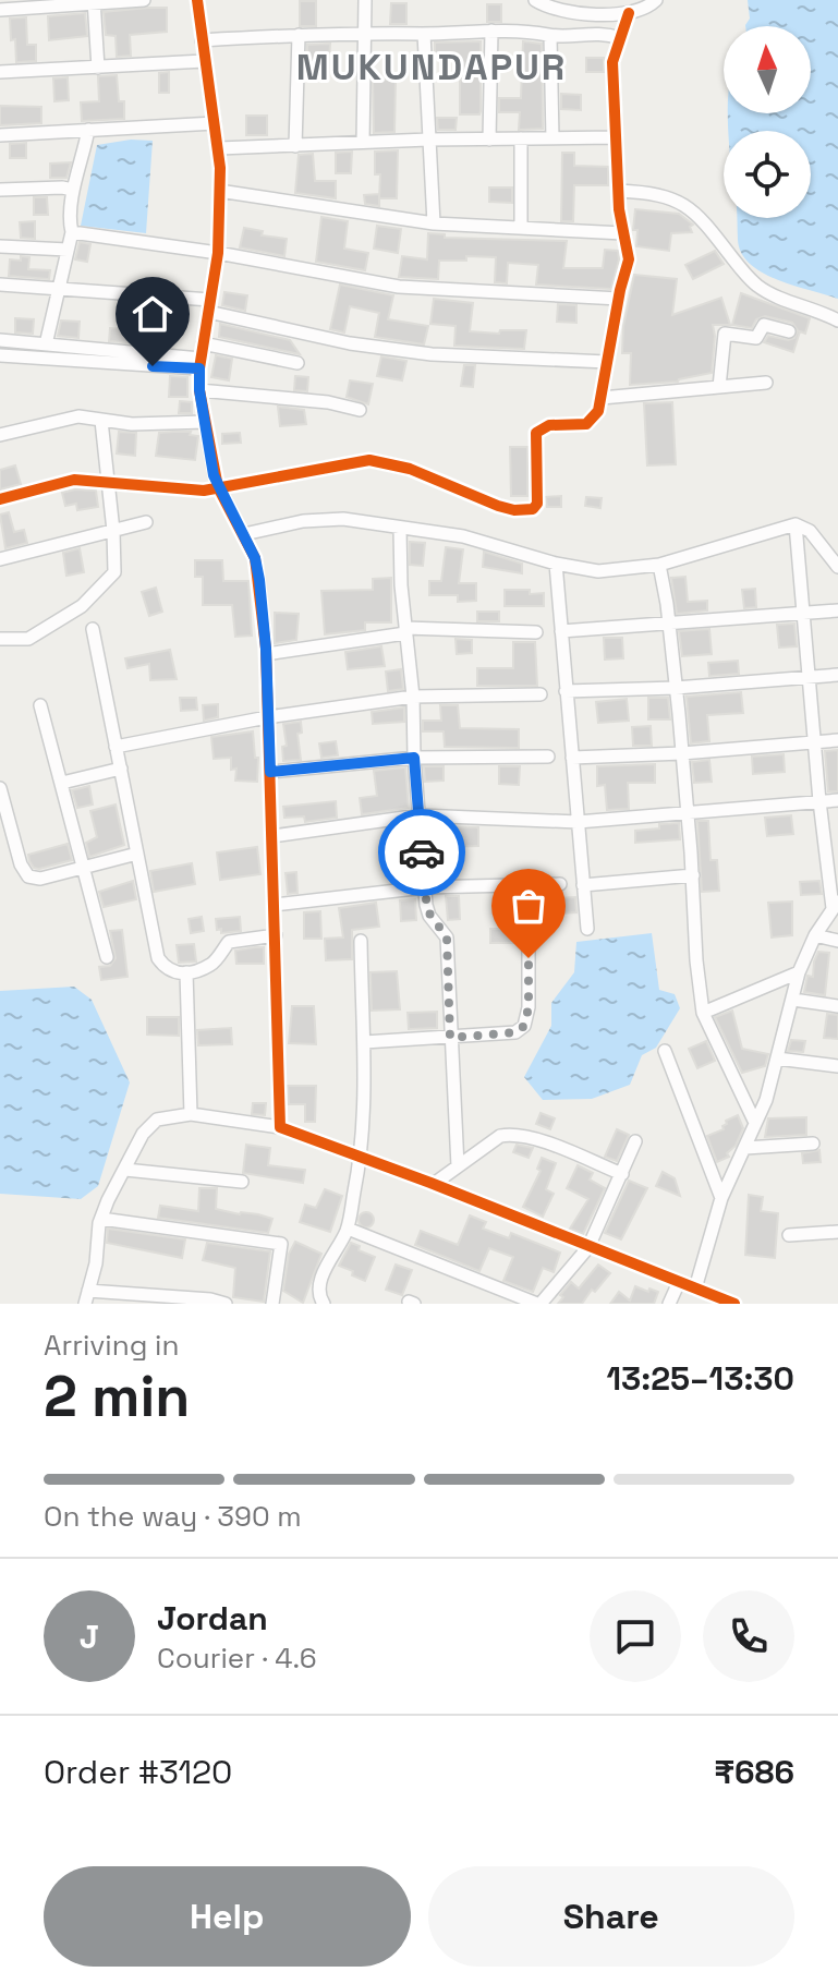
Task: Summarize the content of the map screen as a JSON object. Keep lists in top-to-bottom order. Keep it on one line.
{"districts":["MUKUNDAPUR"],"north":"top","page":{"heading":["2 min","Arriving in","13:25–13:30"],"panel":["Jordan","Courier · 4.6","Order #3120","₹686"],"bar":"On the way · 390 m","round":"J","buttons":["Help","Share"]}}
